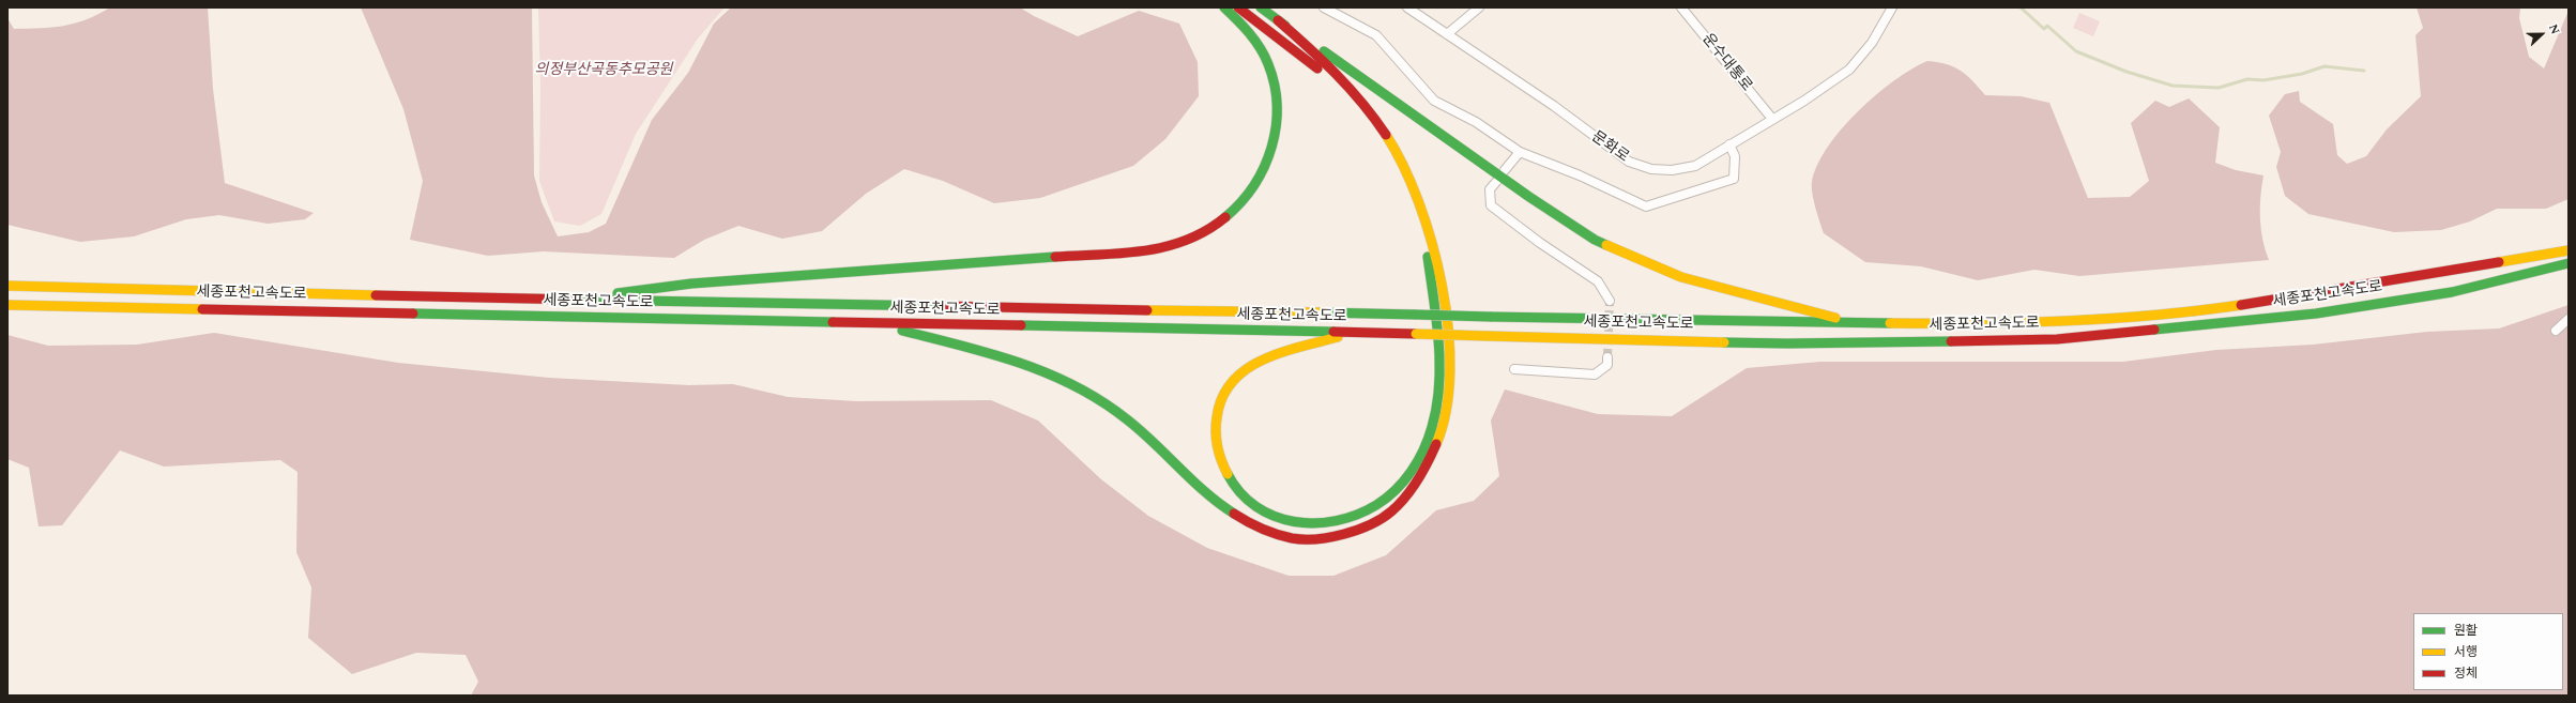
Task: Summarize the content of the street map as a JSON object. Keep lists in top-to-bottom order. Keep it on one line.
{"streets":{"highway":["세종포천고속도로"],"street":["운수대통로","문화로"]},"crossings":[["운수대통로","문화로"]],"parks":["의정부산곡동추모공원"],"legend":["원활","서행","정체"],"north":"right"}
